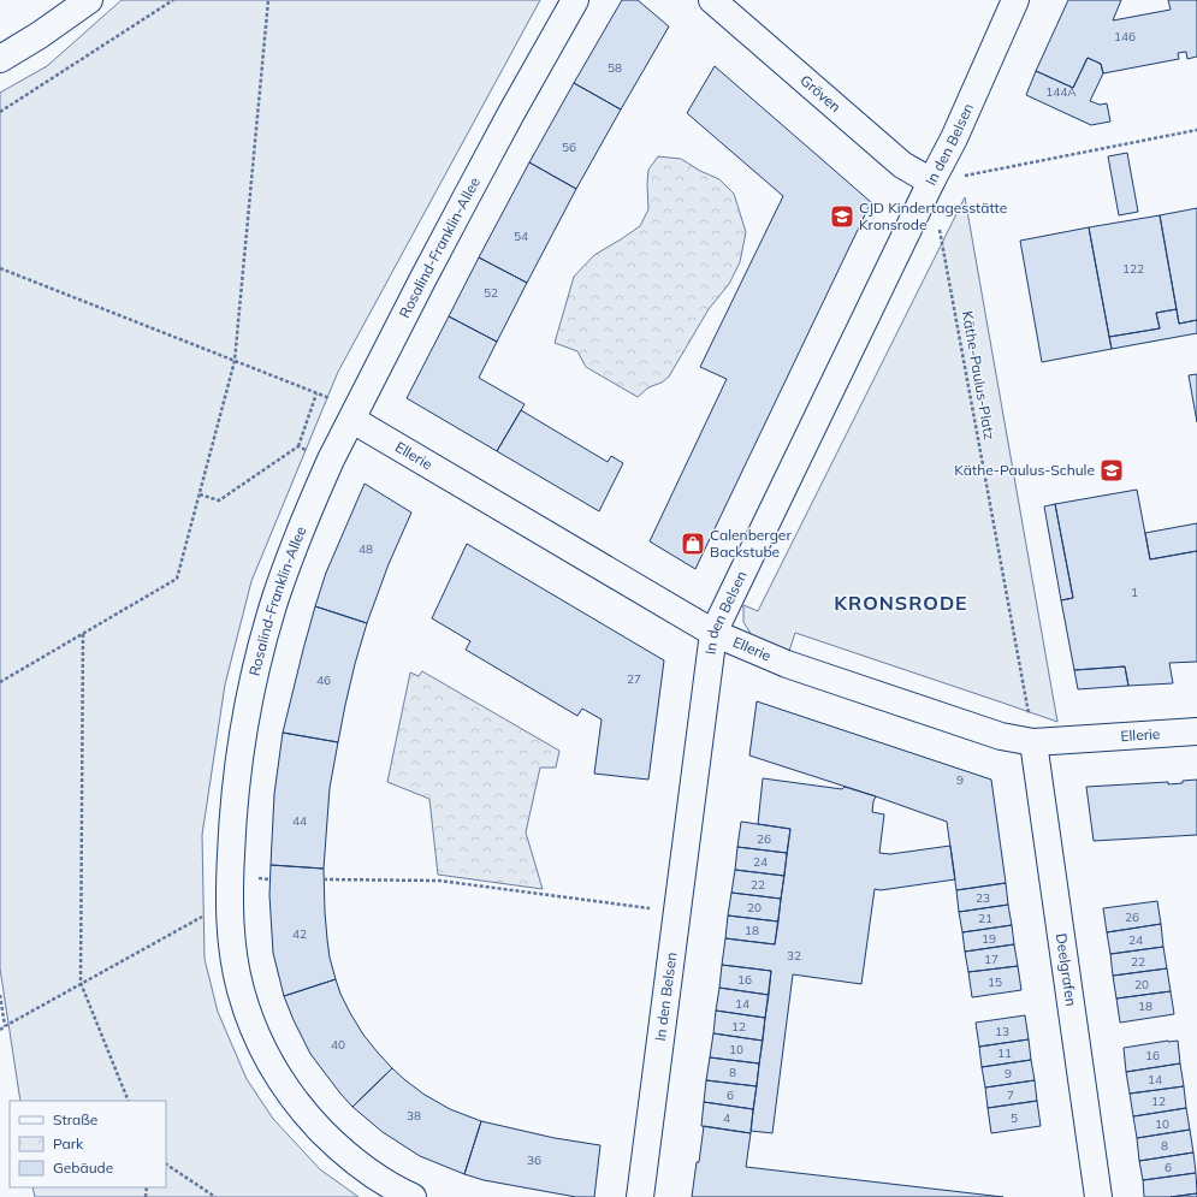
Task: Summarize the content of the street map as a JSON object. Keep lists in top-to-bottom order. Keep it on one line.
{"streets":{"street":["Gröven","In den Belsen","Rosalind-Franklin-Allee","Ellerie","Deelgrafen"],"path":["Käthe-Paulus-Platz"]},"crossings":[["Gröven","In den Belsen"],["In den Belsen","Ellerie"],["Rosalind-Franklin-Allee","Ellerie"],["Käthe-Paulus-Platz","Ellerie"],["Käthe-Paulus-Platz","Deelgrafen"],["Ellerie","Deelgrafen"]],"districts":["KRONSRODE"],"places":{"school or university":["CJD Kindertagesstätte Kronsrode","Käthe-Paulus-Schule"],"shop":["Calenberger Backstube"]},"house_numbers":["146","58","144A","56","54","122","52","48","1","27","46","9","44","26","24","22","23","20","26","21","18","42","19","24","32","17","22","16","15","20","14","18","12","13","40","10","11","16","8","9","14","6","7","12","38","4","5","10","8","36","6"],"legend":["Straße","Park","Gebäude"]}
